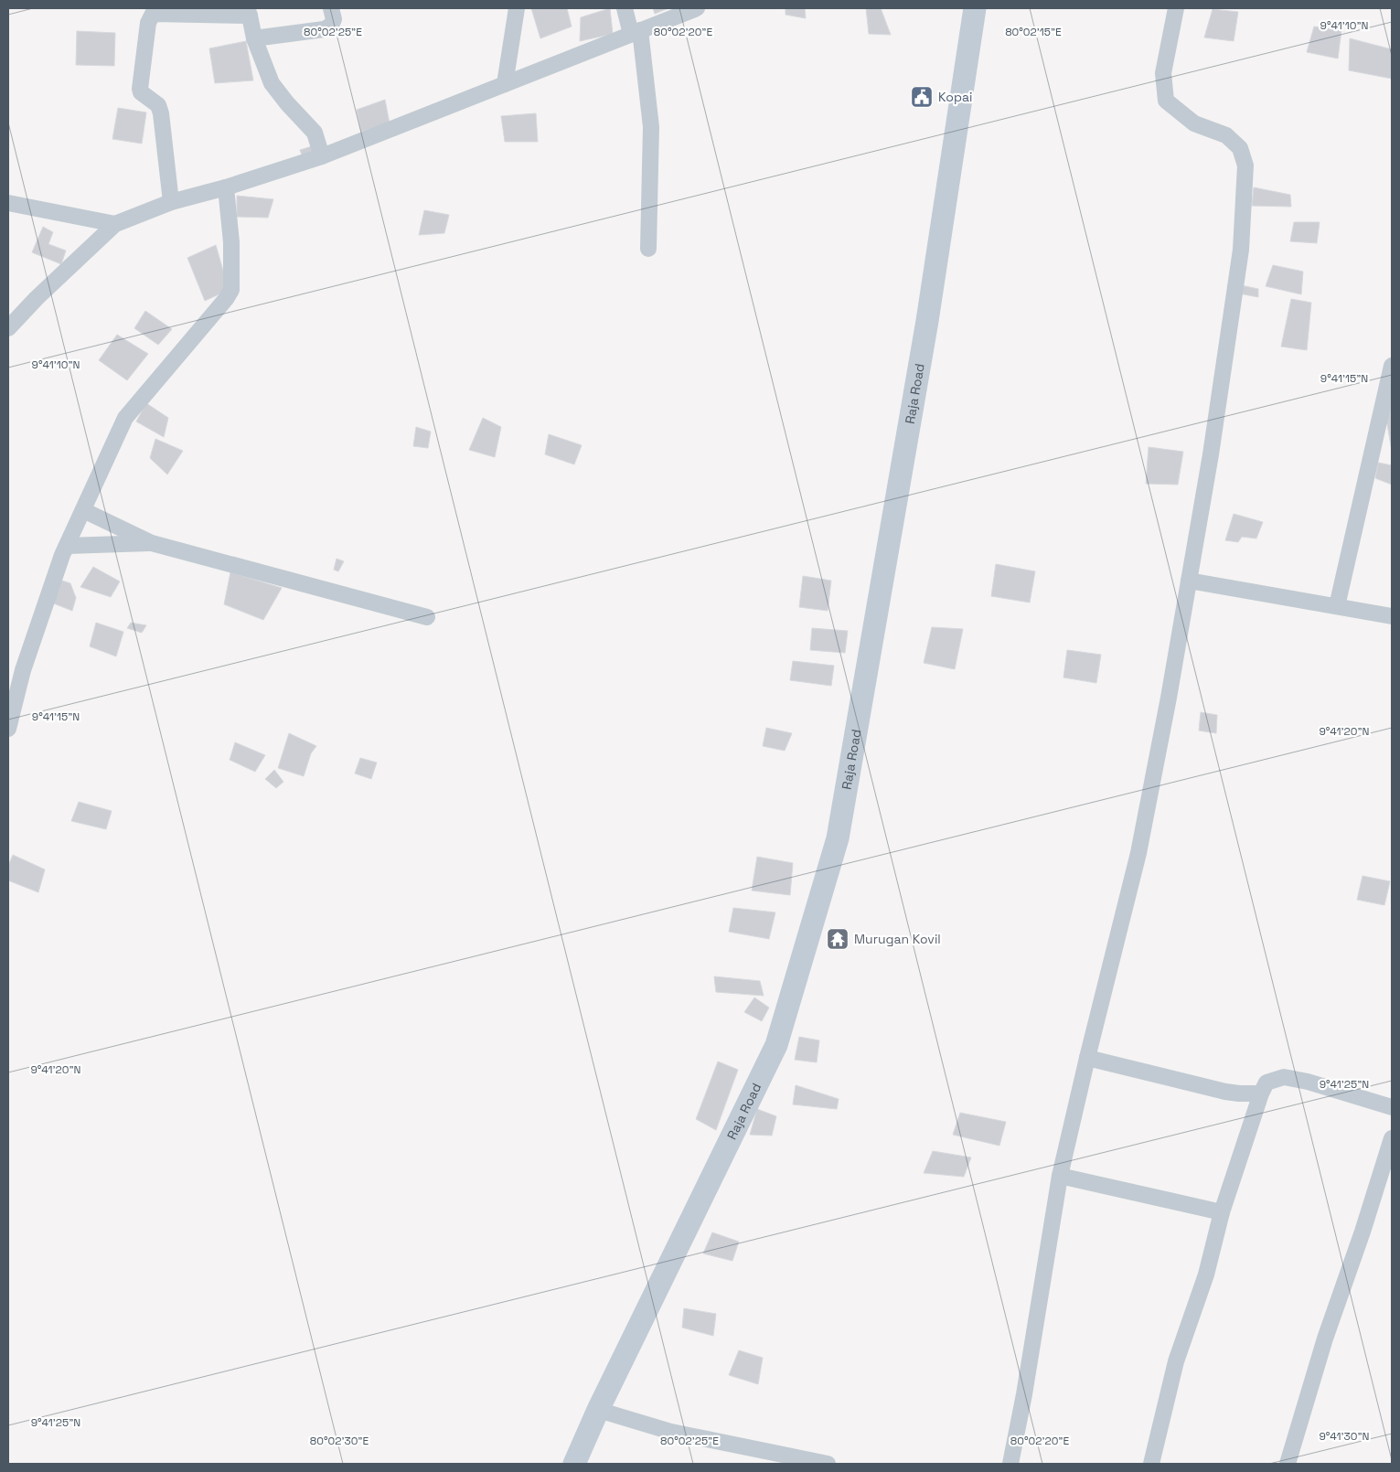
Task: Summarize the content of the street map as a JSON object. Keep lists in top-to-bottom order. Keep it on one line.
{"streets":{"street":["Raja Road"]},"places":{"public building":["Kopai"],"temple":["Murugan Kovil"]},"coordinates":["9°41'10\"N","80°02'25\"E","80°02'20\"E","80°02'15\"E","9°41'15\"N","9°41'20\"N","9°41'25\"N","9°41'30\"N","80°02'30\"E"]}
